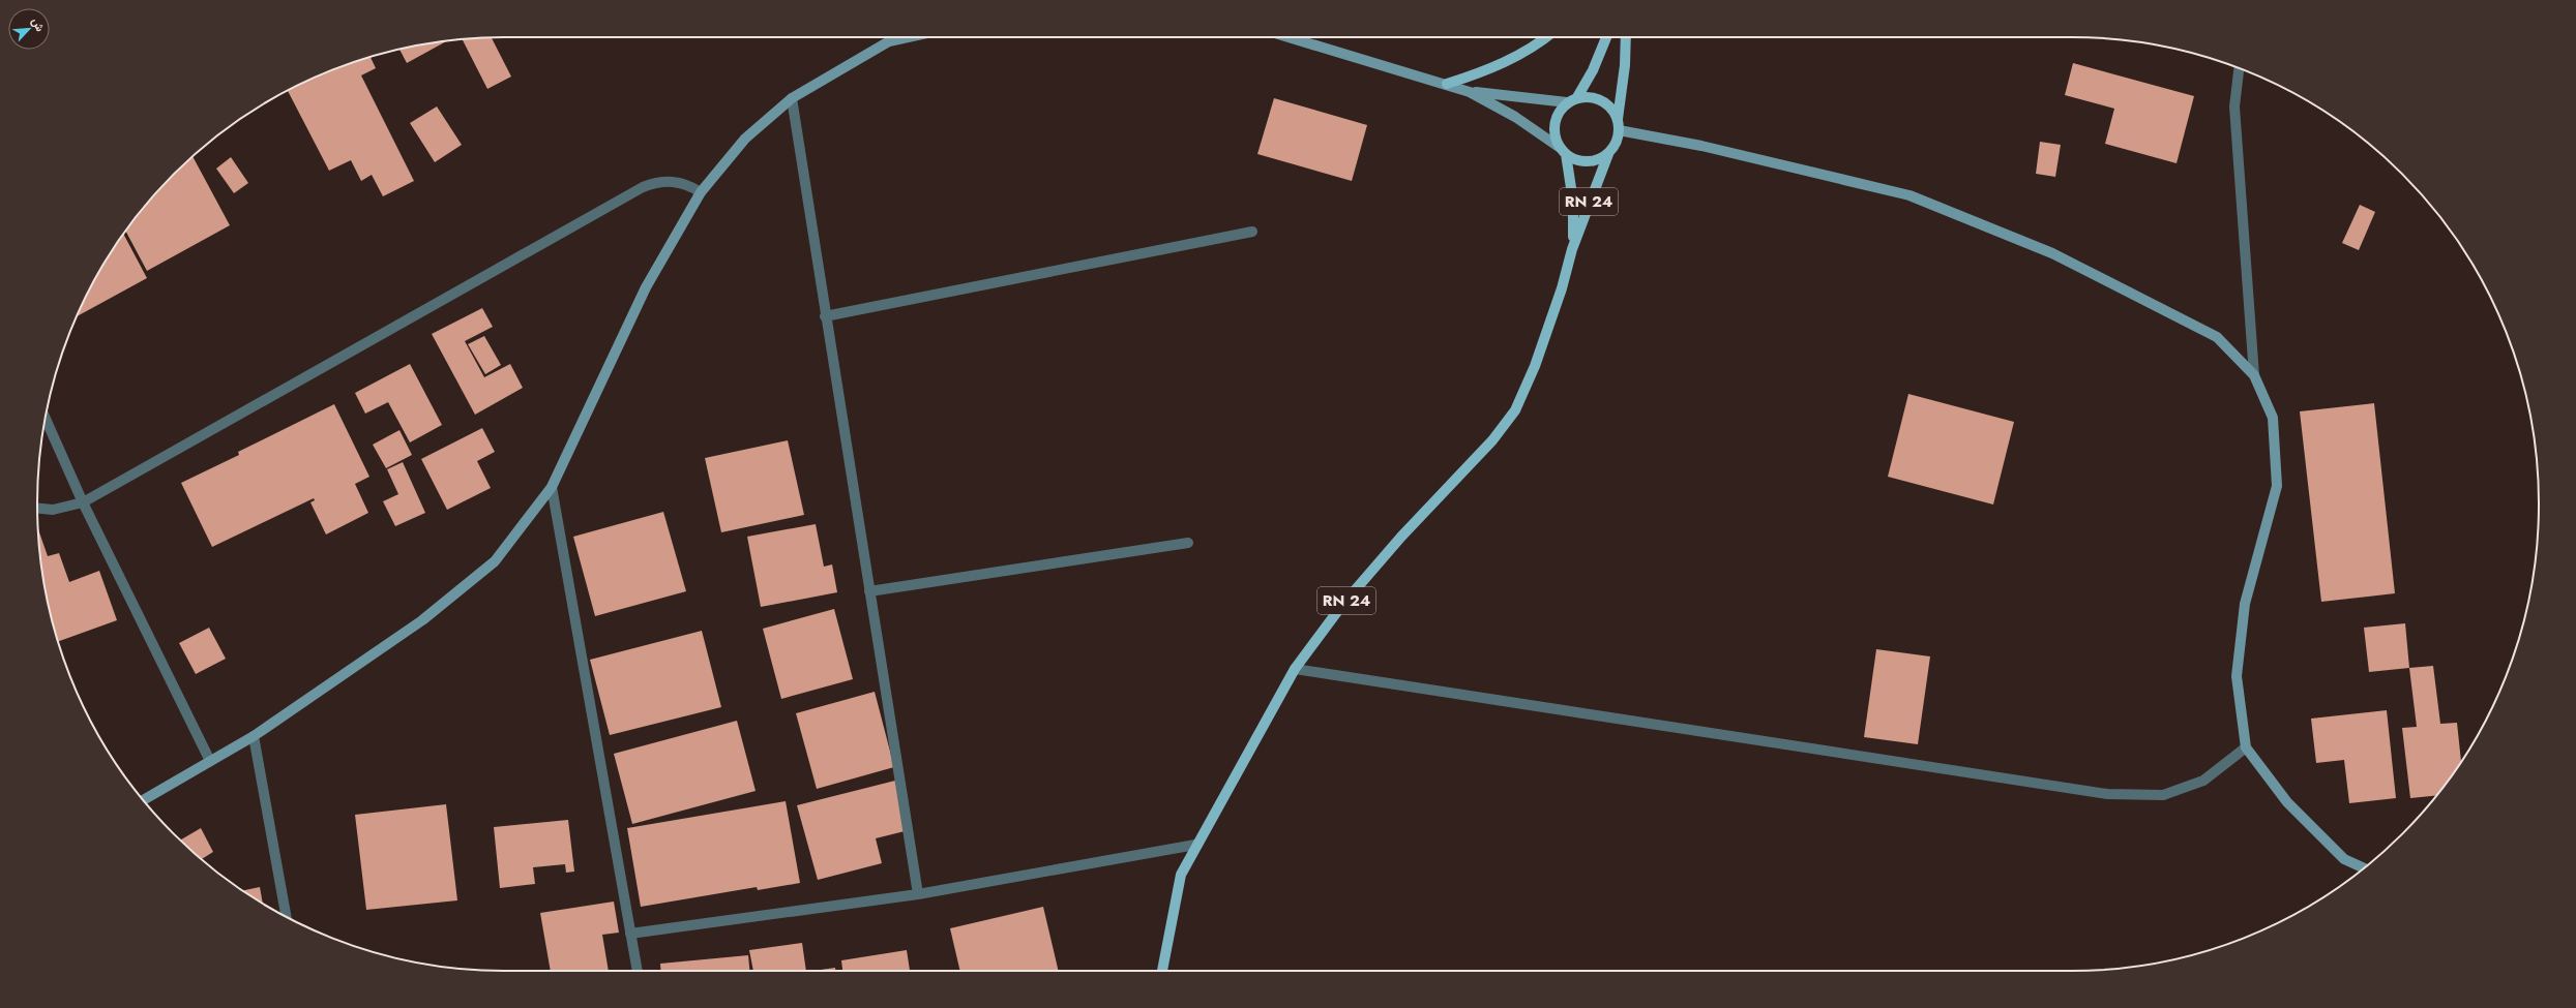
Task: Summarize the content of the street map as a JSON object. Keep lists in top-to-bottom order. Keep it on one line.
{"streets":{"main road":["RN 24"]},"north":"top right"}
